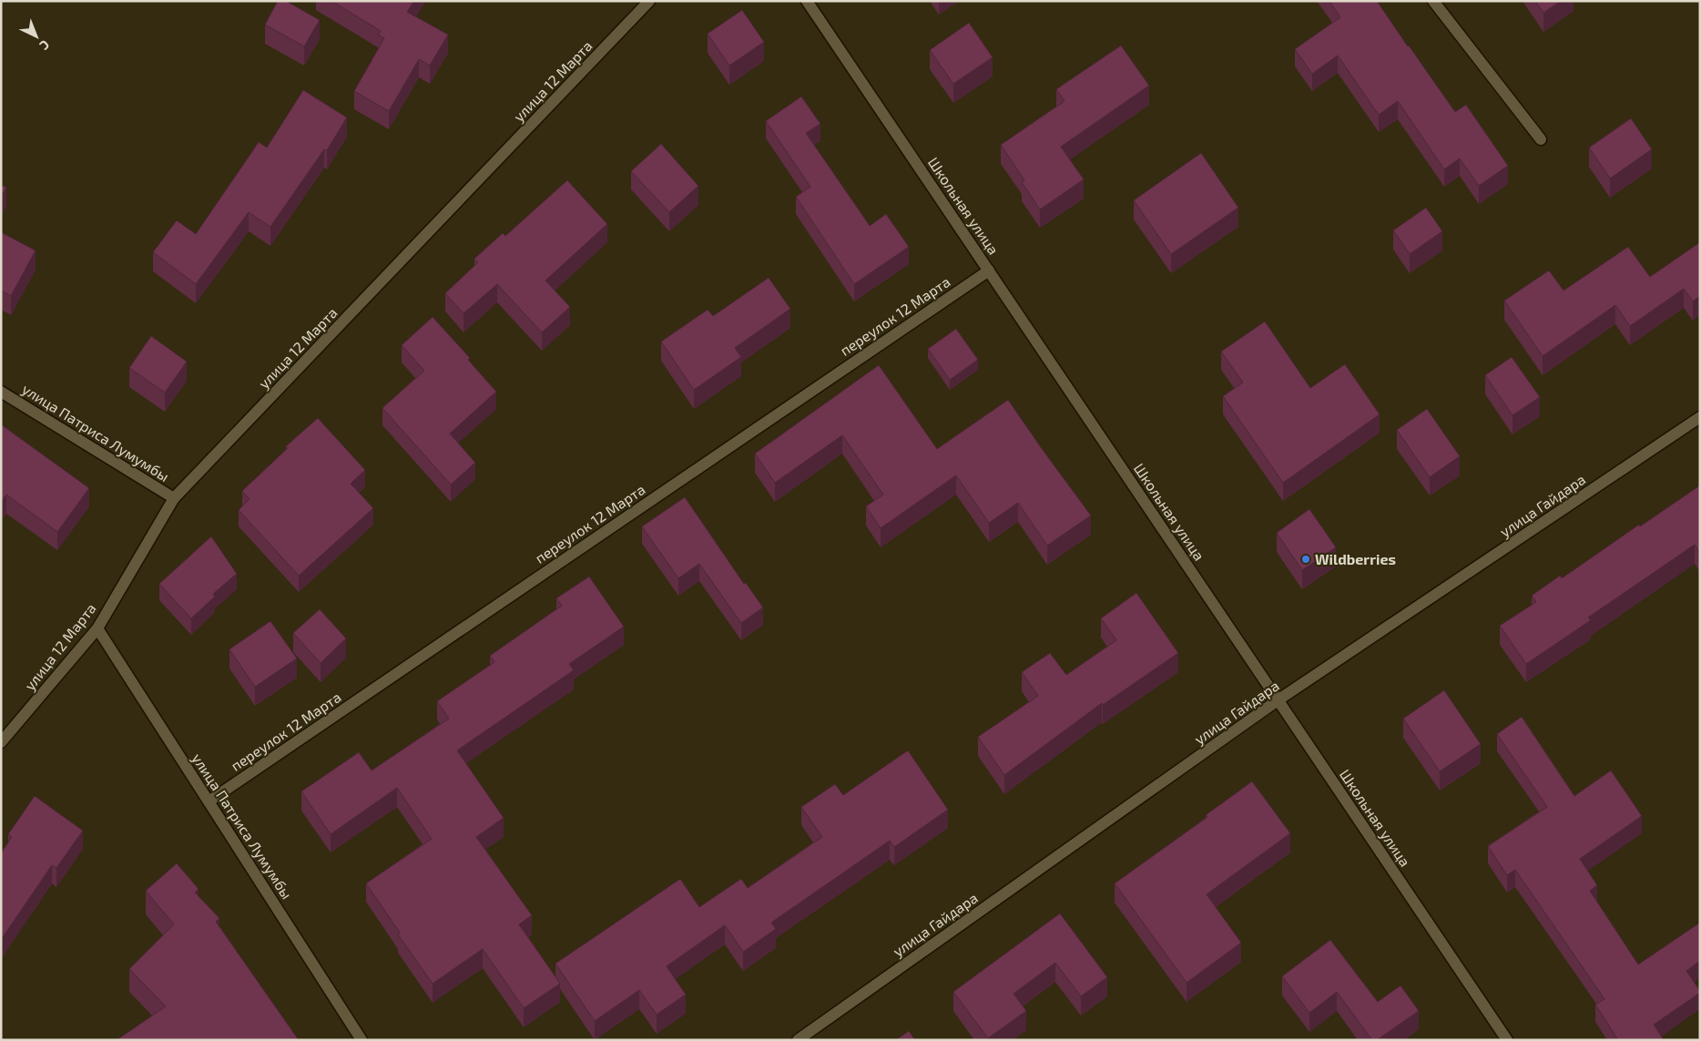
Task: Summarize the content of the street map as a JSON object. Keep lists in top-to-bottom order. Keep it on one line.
{"streets":{"street":["улица 12 Марта","Школьная улица","переулок 12 Марта","улица Патриса Лумумбы","улица Гайдара"]},"crossings":[["улица 12 Марта","улица Патриса Лумумбы"],["Школьная улица","переулок 12 Марта"],["Школьная улица","улица Гайдара"],["переулок 12 Марта","улица Патриса Лумумбы"]],"places":["Wildberries"],"north":"bottom right"}
